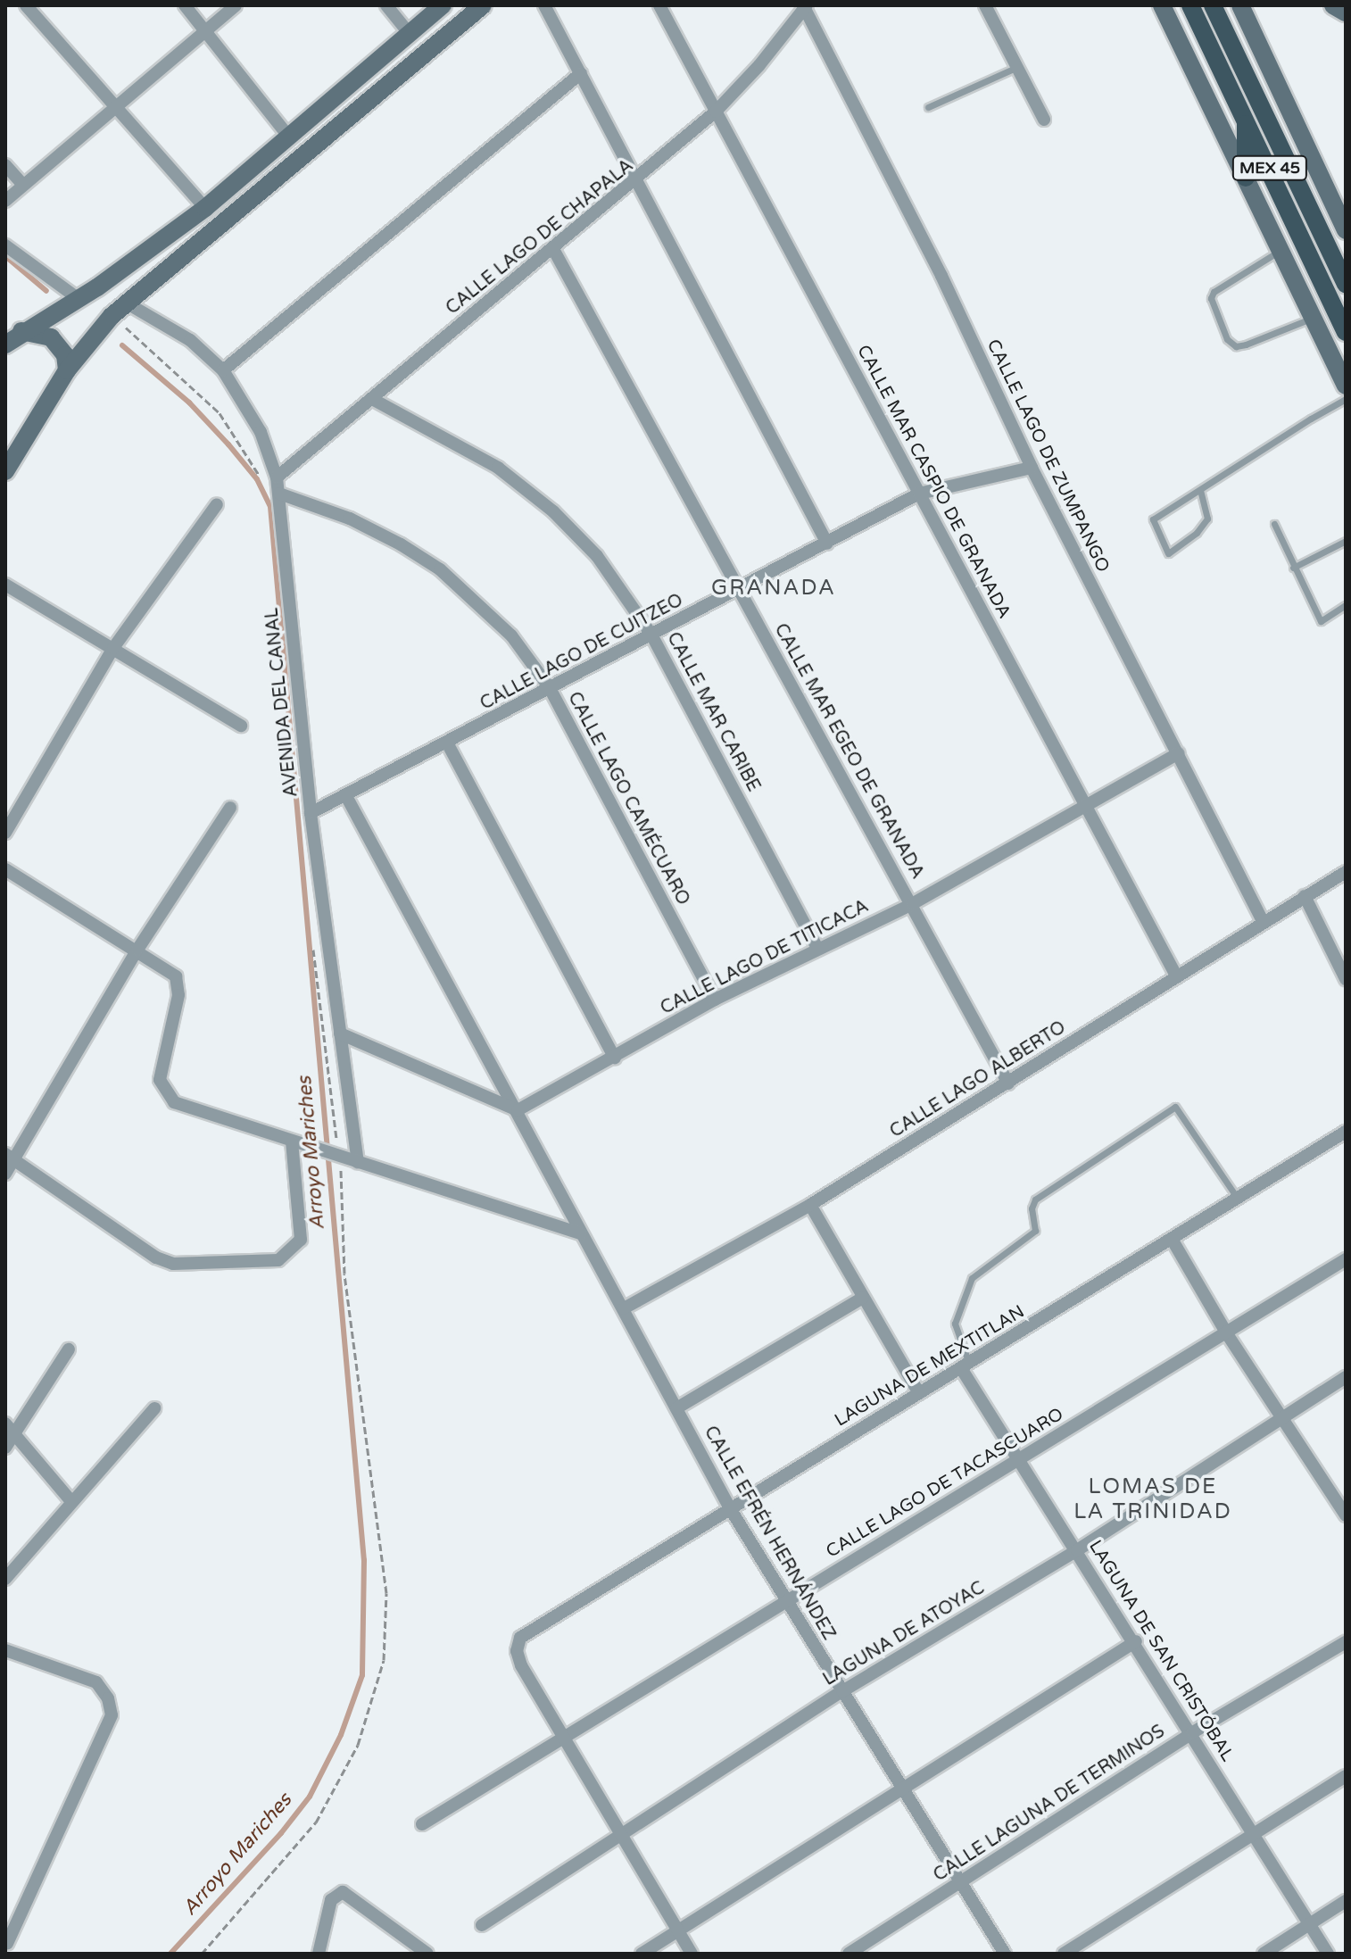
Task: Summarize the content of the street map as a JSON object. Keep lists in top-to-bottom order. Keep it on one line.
{"streets":{"main road":["MEX 45"],"street":["CALLE LAGO DE CHAPALA","CALLE LAGO DE ZUMPANGO","CALLE MAR CASPIO DE GRANADA","CALLE LAGO DE CUITZEO","AVENIDA DEL CANAL","CALLE MAR CARIBE","CALLE MAR EGEO DE GRANADA","CALLE LAGO CAMÉCUARO","CALLE LAGO DE TITICACA","CALLE LAGO ALBERTO","LAGUNA DE MEXTITLAN","CALLE LAGO DE TACASCUARO","CALLE EFRÉN HERNÁNDEZ","LAGUNA DE ATOYAC","LAGUNA DE SAN CRISTÓBAL","CALLE LAGUNA DE TERMINOS"]},"crossings":[["CALLE LAGO DE CHAPALA","CALLE LAGO DE ZUMPANGO"],["CALLE LAGO DE CHAPALA","CALLE MAR CASPIO DE GRANADA"],["CALLE LAGO DE CHAPALA","AVENIDA DEL CANAL"],["CALLE LAGO DE CHAPALA","CALLE MAR CARIBE"],["CALLE LAGO DE CHAPALA","CALLE MAR EGEO DE GRANADA"],["CALLE LAGO DE ZUMPANGO","CALLE LAGO DE CUITZEO"],["CALLE LAGO DE ZUMPANGO","CALLE LAGO DE TITICACA"],["CALLE LAGO DE ZUMPANGO","CALLE LAGO ALBERTO"],["CALLE MAR CASPIO DE GRANADA","CALLE LAGO DE CUITZEO"],["CALLE MAR CASPIO DE GRANADA","CALLE LAGO DE TITICACA"],["CALLE MAR CASPIO DE GRANADA","CALLE LAGO ALBERTO"],["CALLE LAGO DE CUITZEO","AVENIDA DEL CANAL"],["CALLE LAGO DE CUITZEO","CALLE MAR CARIBE"],["CALLE LAGO DE CUITZEO","CALLE MAR EGEO DE GRANADA"],["CALLE LAGO DE CUITZEO","CALLE LAGO CAMÉCUARO"],["CALLE LAGO DE CUITZEO","CALLE EFRÉN HERNÁNDEZ"],["AVENIDA DEL CANAL","CALLE LAGO CAMÉCUARO"],["CALLE MAR CARIBE","CALLE LAGO DE TITICACA"],["CALLE MAR EGEO DE GRANADA","CALLE LAGO DE TITICACA"],["CALLE MAR EGEO DE GRANADA","CALLE LAGO ALBERTO"],["CALLE LAGO CAMÉCUARO","CALLE LAGO DE TITICACA"],["CALLE LAGO DE TITICACA","CALLE EFRÉN HERNÁNDEZ"],["CALLE LAGO ALBERTO","CALLE EFRÉN HERNÁNDEZ"],["LAGUNA DE MEXTITLAN","CALLE LAGO DE TACASCUARO"],["LAGUNA DE MEXTITLAN","CALLE EFRÉN HERNÁNDEZ"],["LAGUNA DE MEXTITLAN","LAGUNA DE SAN CRISTÓBAL"],["CALLE LAGO DE TACASCUARO","CALLE EFRÉN HERNÁNDEZ"],["CALLE LAGO DE TACASCUARO","LAGUNA DE SAN CRISTÓBAL"],["CALLE EFRÉN HERNÁNDEZ","LAGUNA DE ATOYAC"],["CALLE EFRÉN HERNÁNDEZ","CALLE LAGUNA DE TERMINOS"],["LAGUNA DE ATOYAC","LAGUNA DE SAN CRISTÓBAL"],["LAGUNA DE SAN CRISTÓBAL","CALLE LAGUNA DE TERMINOS"]],"districts":["GRANADA","LOMAS DE LA TRINIDAD"],"water":["Arroyo Mariches"]}
